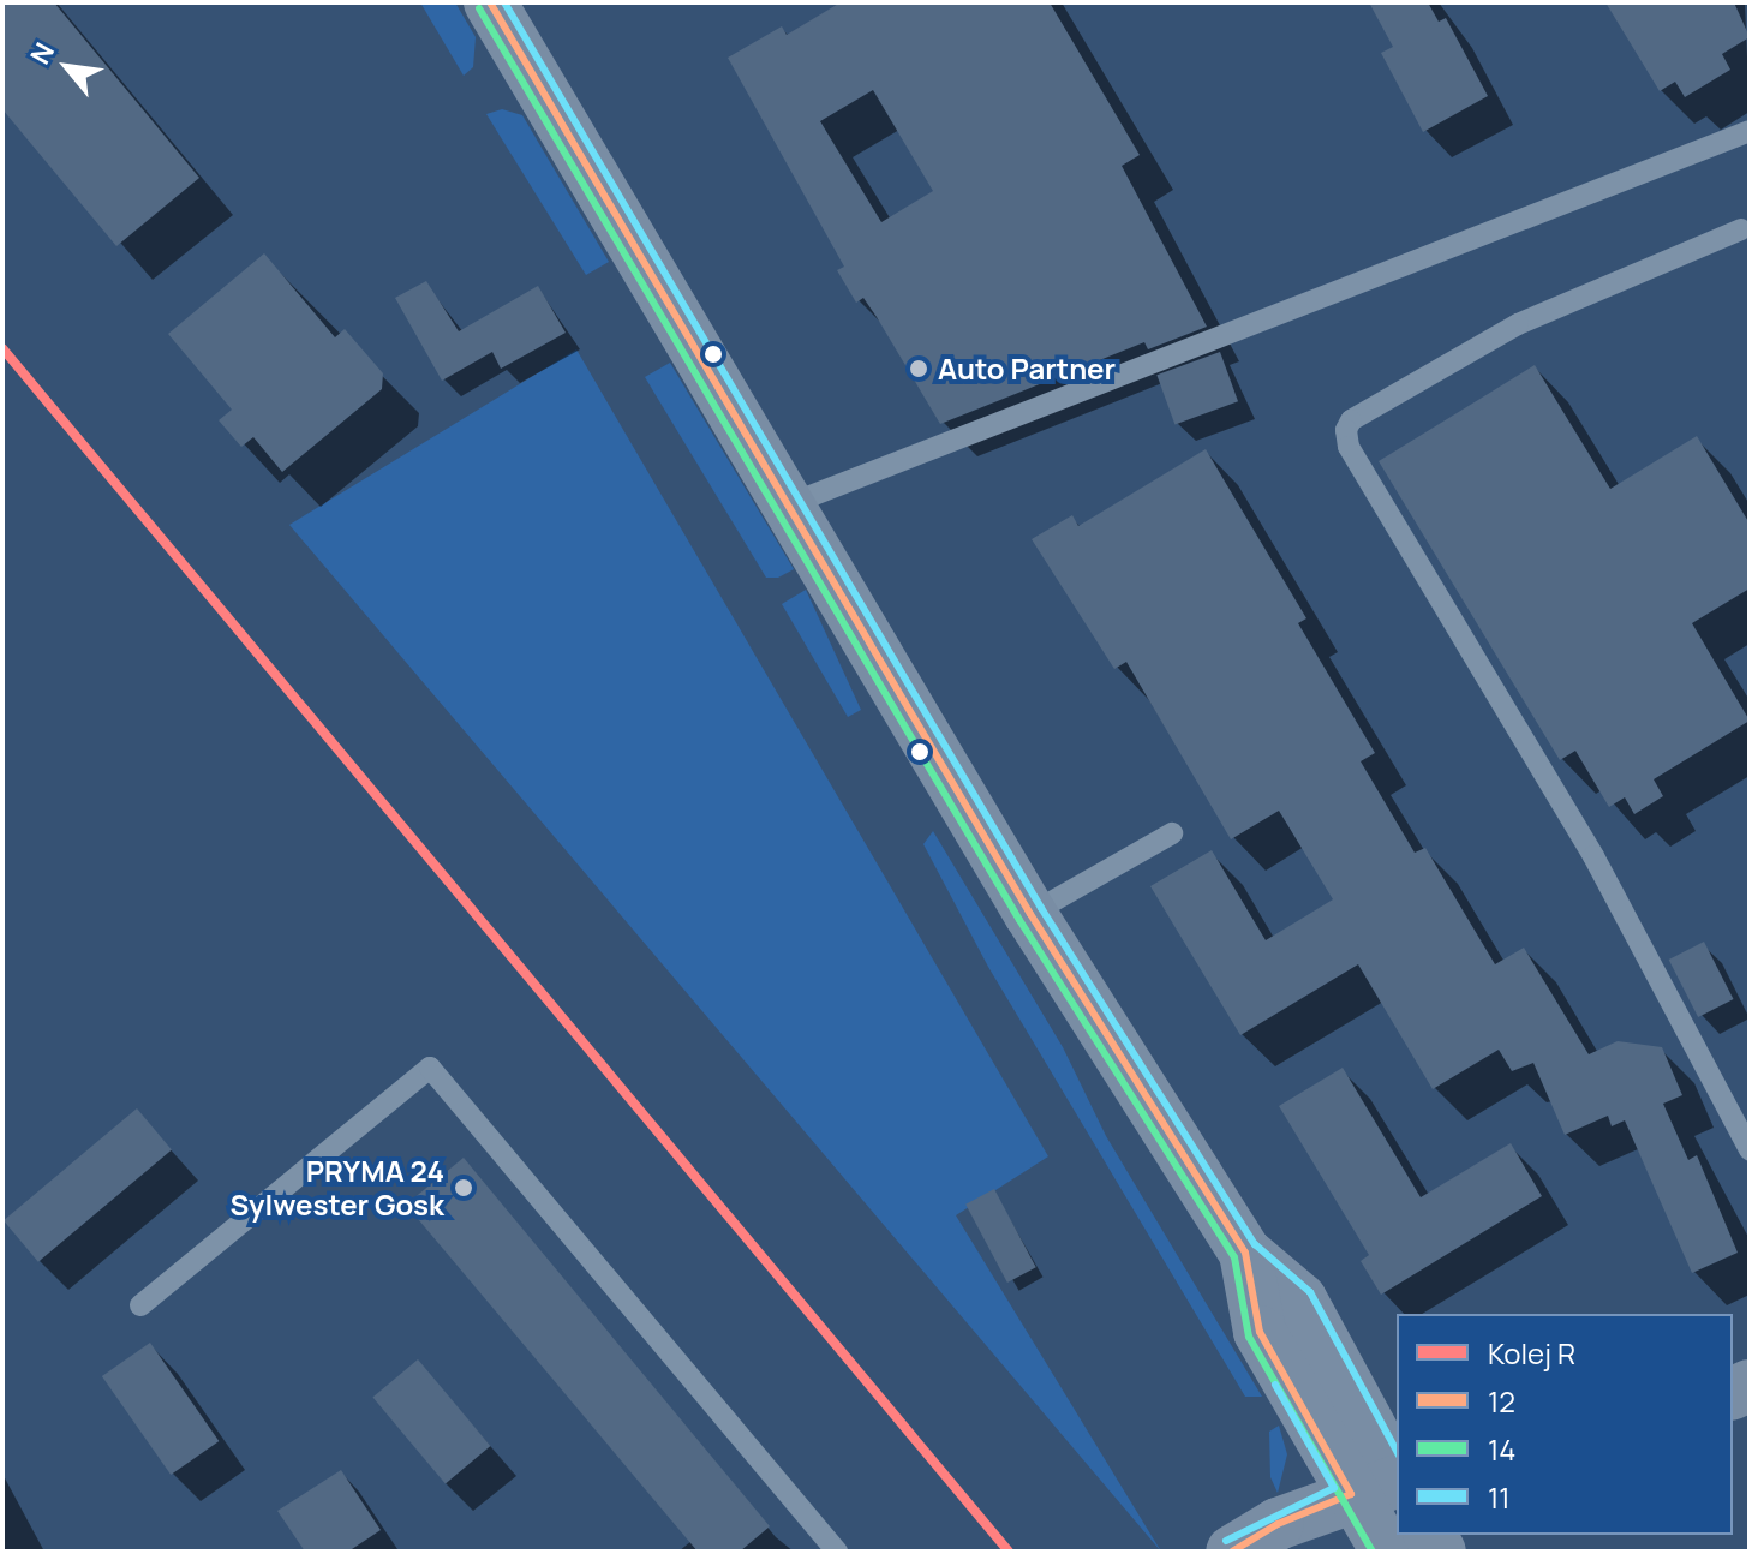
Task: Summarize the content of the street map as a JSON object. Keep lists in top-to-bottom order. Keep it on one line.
{"places":["Auto Partner","PRYMA 24 Sylwester Gosk"],"lines":["transit line 12","transit line 11","transit line 14","rail line R"],"legend":["Kolej R","12","14","11"],"north":"top left"}
